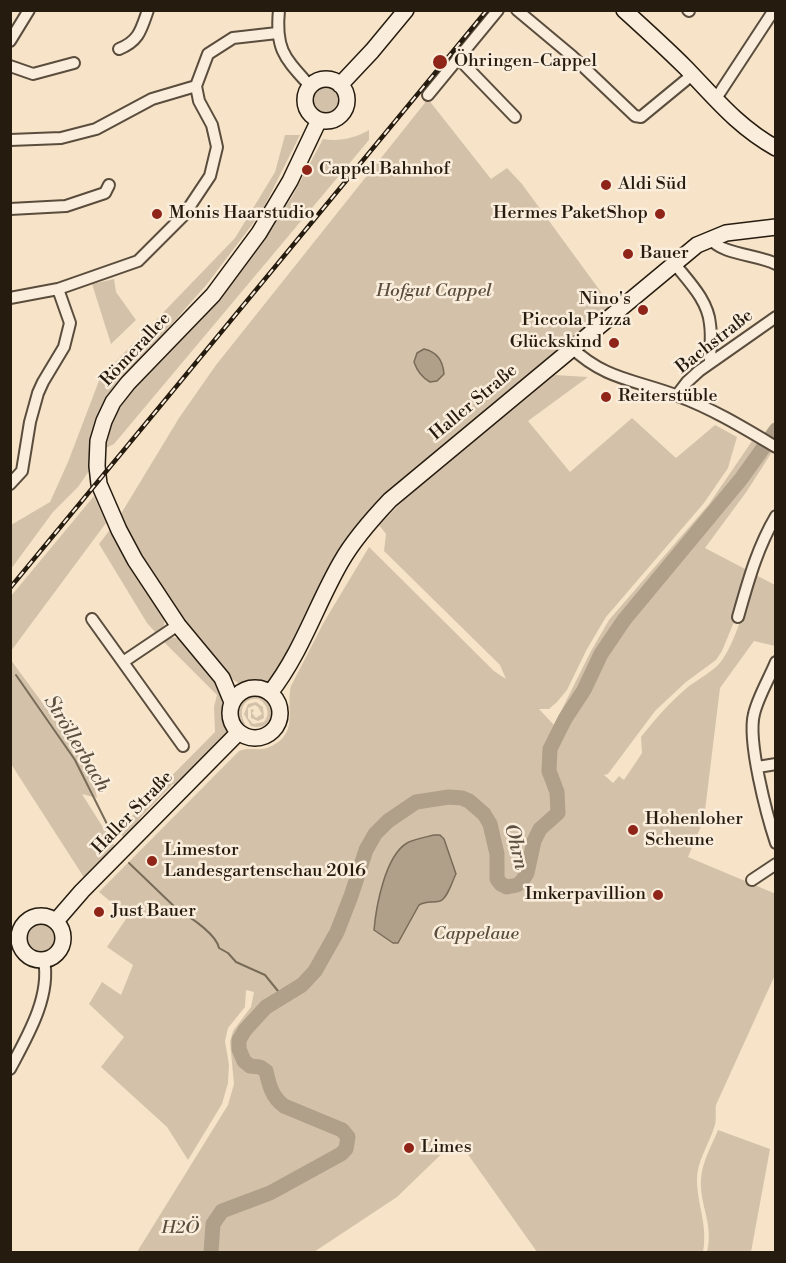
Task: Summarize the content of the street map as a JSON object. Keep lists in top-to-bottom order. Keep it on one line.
{"streets":{"main road":["Römerallee","Haller Straße"],"street":["Bachstraße"]},"crossings":[["Römerallee","Haller Straße"]],"water":["Ströllerbach","Ohrn"],"parks":["Hofgut Cappel","Cappelaue","H2Ö"],"places":["Öhringen-Cappel","Cappel Bahnhof","Aldi Süd","Monis Haarstudio","Hermes PaketShop","Bauer","Nino's Piccola Pizza","Glückskind","Reiterstüble","Hohenloher Scheune","Limestor Landesgartenschau 2016","Imkerpavillion","Just Bauer","Limes"]}
